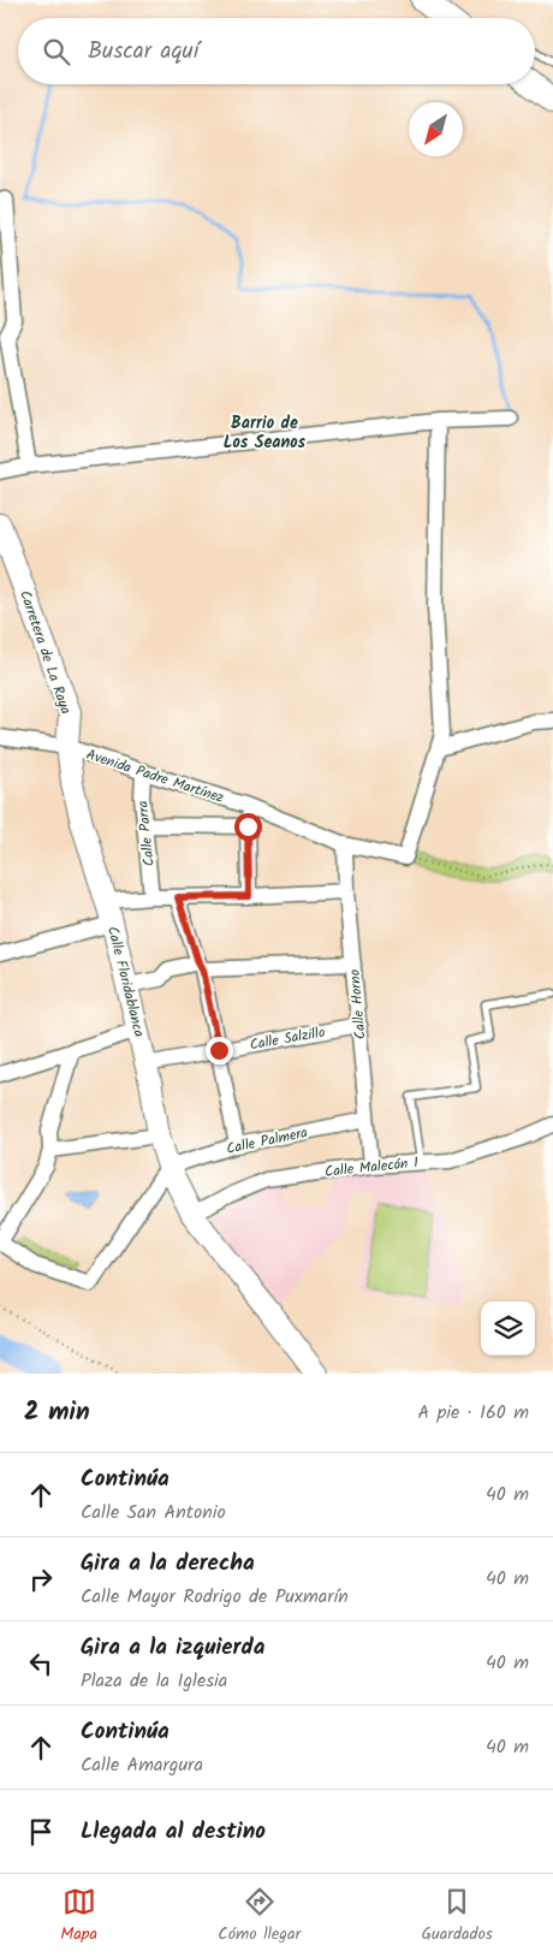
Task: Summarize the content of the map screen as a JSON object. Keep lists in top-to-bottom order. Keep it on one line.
{"streets":{"main road":["Carretera de La Raya","Calle Floridablanca"],"street":["Avenida Padre Martínez","Calle Parra","Calle Horno","Calle Salzillo","Calle Palmera","Calle Malecón 1"]},"crossings":[["Carretera de La Raya","Avenida Padre Martínez"],["Carretera de La Raya","Calle Floridablanca"],["Avenida Padre Martínez","Calle Parra"],["Avenida Padre Martínez","Calle Floridablanca"],["Avenida Padre Martínez","Calle Horno"],["Calle Floridablanca","Calle Salzillo"],["Calle Floridablanca","Calle Palmera"],["Calle Floridablanca","Calle Malecón 1"],["Calle Horno","Calle Salzillo"],["Calle Horno","Calle Palmera"],["Calle Horno","Calle Malecón 1"]],"districts":["Barrio de Los Seanos"],"north":"bottom left","page":{"search":"Buscar aquí","heading":["2 min","A pie · 160 m"],"list":[["Continúa","Calle San Antonio","40 m"],["Gira a la derecha","Calle Mayor Rodrigo de Puxmarín","40 m"],["Gira a la izquierda","Plaza de la Iglesia","40 m"],["Continúa","Calle Amargura","40 m"],"Llegada al destino"],"nav":["Mapa","Cómo llegar","Guardados"]}}
